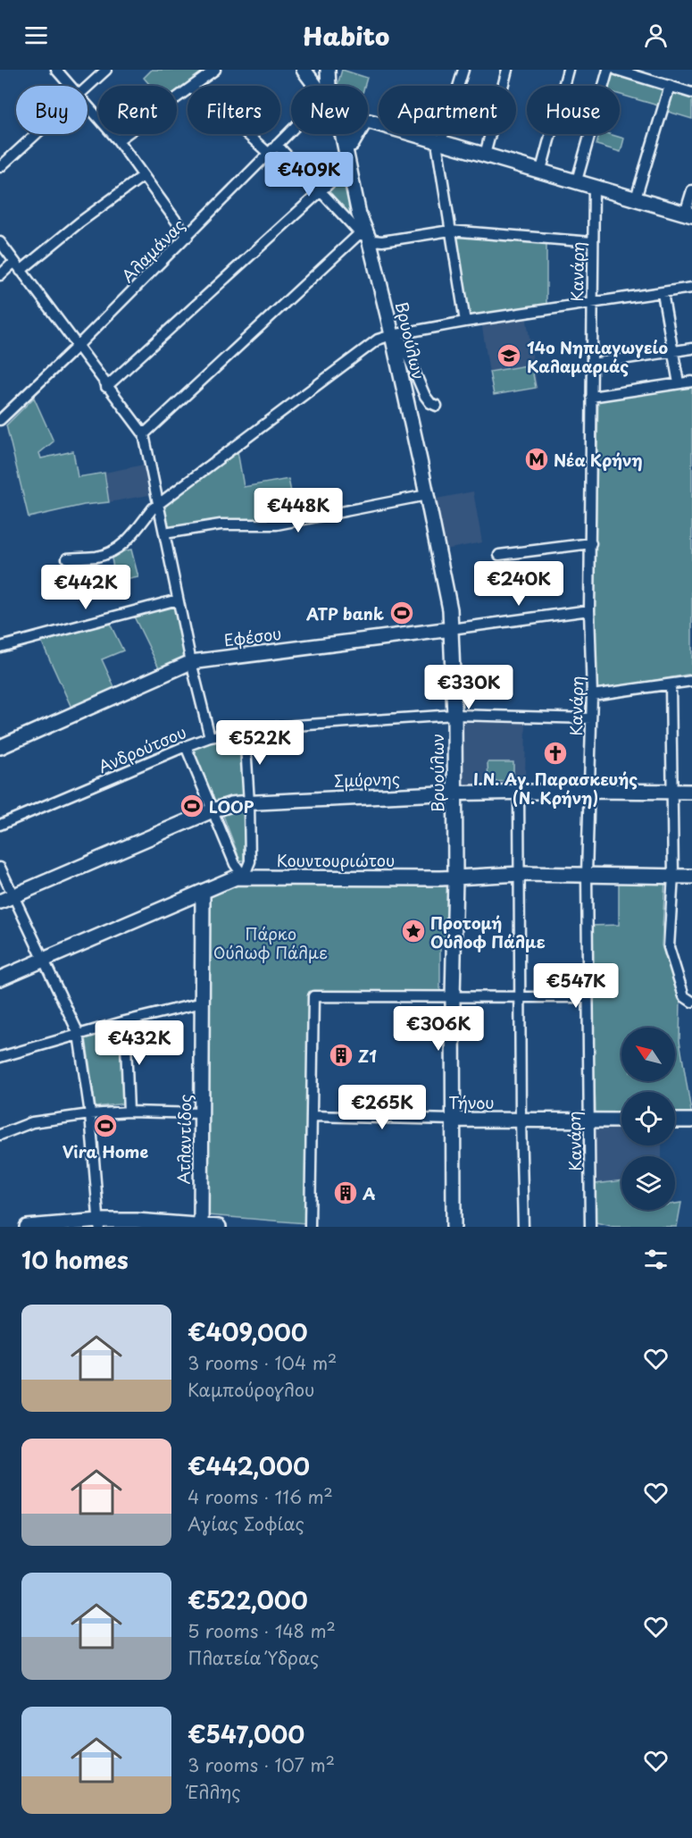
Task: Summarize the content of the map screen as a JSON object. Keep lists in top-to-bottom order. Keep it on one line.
{"streets":{"main road":["Βρυούλων","Εφέσου","Σμύρνης","Κουντουριώτου","Τήνου","Ατλαντίδος"],"street":["Αλαμάνας","Κανάρη","Ανδρούτσου"]},"crossings":[["Κανάρη","Εφέσου"],["Κανάρη","Ανδρούτσου"],["Κανάρη","Σμύρνης"],["Κανάρη","Κουντουριώτου"],["Κανάρη","Τήνου"],["Βρυούλων","Εφέσου"],["Βρυούλων","Ανδρούτσου"],["Βρυούλων","Σμύρνης"],["Βρυούλων","Κουντουριώτου"],["Βρυούλων","Τήνου"],["Κουντουριώτου","Ατλαντίδος"]],"parks":["Πάρκο Ούλωφ Πάλμε"],"places":{"school or university":["14ο Νηπιαγωγείο Καλαμαριάς"],"metro station":["Νέα Κρήνη"],"sports":["ATP bank","LOOP","Vira Home"],"church":["Ι.Ν. Αγ. Παρασκευής (Ν. Κρήνη)"],"place":["Προτομή Ούλοφ Πάλμε"],"building":["Ζ1","Α"]},"north":"top left","page":{"header":"Habito","chip":["Buy","Rent","Filters","New","Apartment","House"],"price":["€409K","€448K","€240K","€442K","€330K","€522K","€547K","€306K","€432K","€265K"],"heading":"10 homes","list":[{"name":"€409,000","note":"3 rooms · 104 m² · Καμπούρογλου"},{"name":"€442,000","note":"4 rooms · 116 m² · Αγίας Σοφίας"},{"name":"€522,000","note":"5 rooms · 148 m² · Πλατεία Ύδρας"},{"name":"€547,000","note":"3 rooms · 107 m² · Έλλης"}]}}
